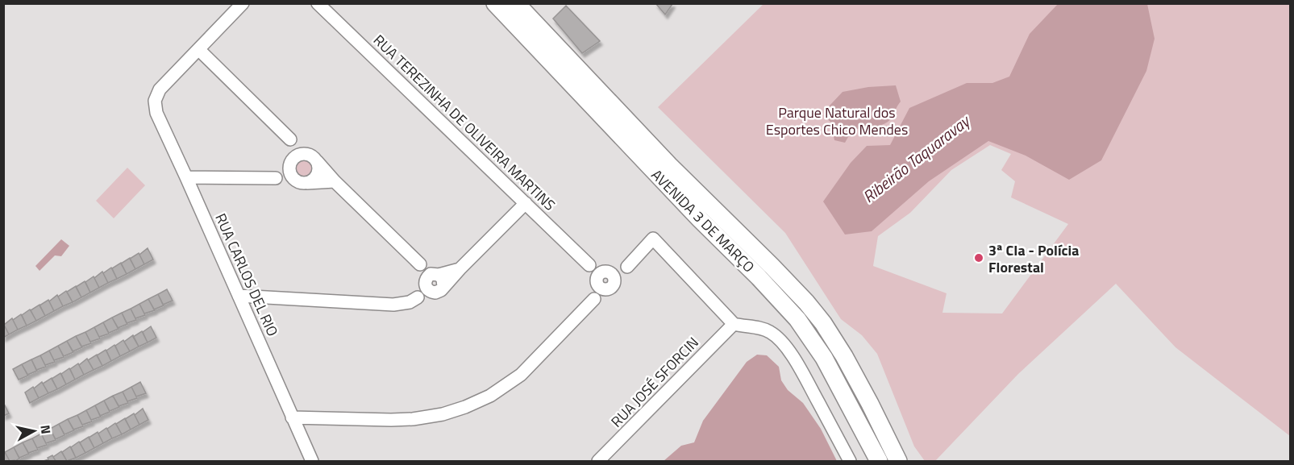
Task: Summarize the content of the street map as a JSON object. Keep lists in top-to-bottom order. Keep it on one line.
{"streets":{"main road":["AVENIDA 3 DE MARÇO"],"street":["RUA TEREZINHA DE OLIVEIRA MARTINS","RUA CARLOS DEL RIO","RUA JOSÉ SFORCIN"]},"water":["Ribeirão Taquaravay"],"parks":["Parque Natural dos Esportes Chico Mendes"],"places":["3ª CIa - Polícia Florestal"],"north":"right"}
